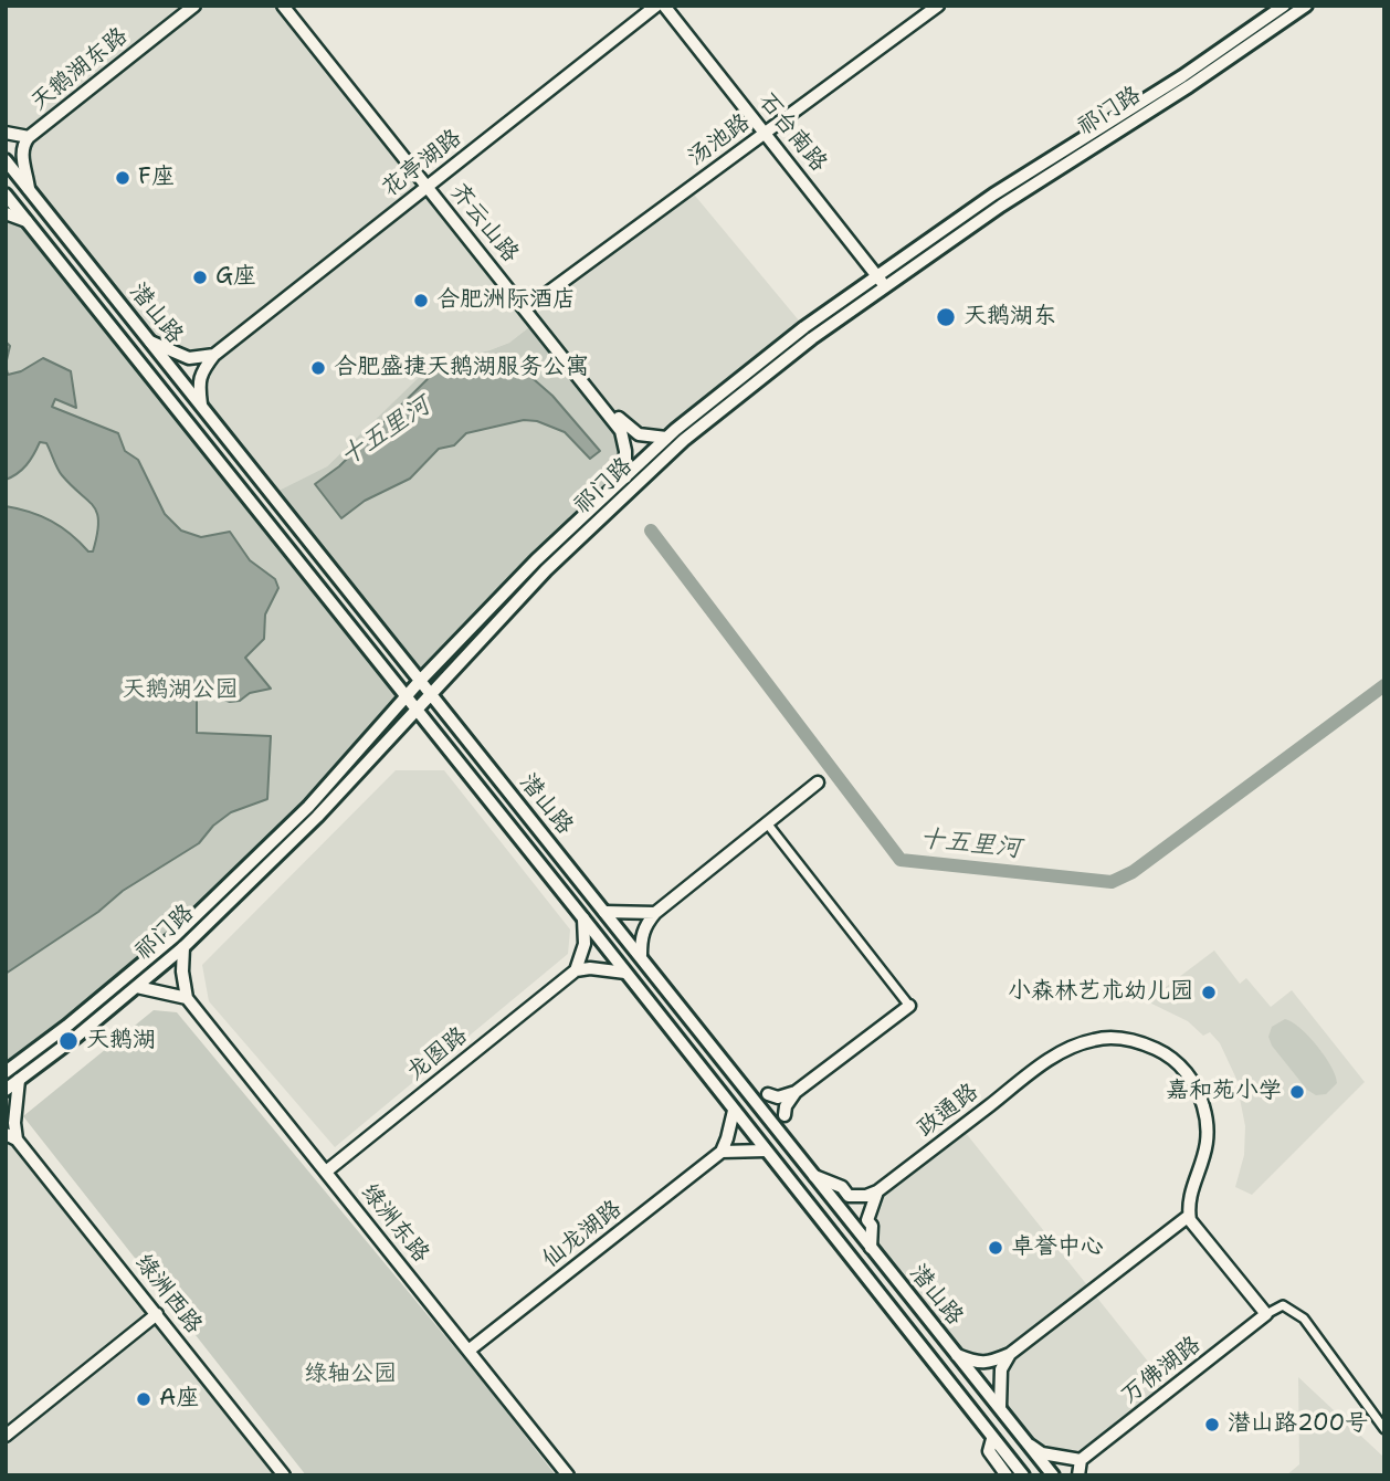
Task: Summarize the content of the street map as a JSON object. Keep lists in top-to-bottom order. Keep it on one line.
{"streets":{"main road":["祁门路","潜山路"],"street":["天鹅湖东路","石台南路","汤池路","花亭湖路","齐云山路","龙图路","政通路","绿洲东路","仙龙湖路","绿洲西路","万佛湖路"]},"crossings":[["天鹅湖东路","潜山路"],["祁门路","石台南路"],["祁门路","齐云山路"],["祁门路","潜山路"],["石台南路","汤池路"],["汤池路","齐云山路"],["花亭湖路","齐云山路"],["花亭湖路","潜山路"],["龙图路","绿洲东路"],["绿洲东路","仙龙湖路"]],"water":["十五里河"],"parks":["天鹅湖公园","绿轴公园"],"places":["F座","G座","合肥洲际酒店","天鹅湖东","合肥盛捷天鹅湖服务公寓","小森林艺术幼儿园","天鹅湖","嘉和苑小学","卓誉中心","A座","潜山路200号"]}
